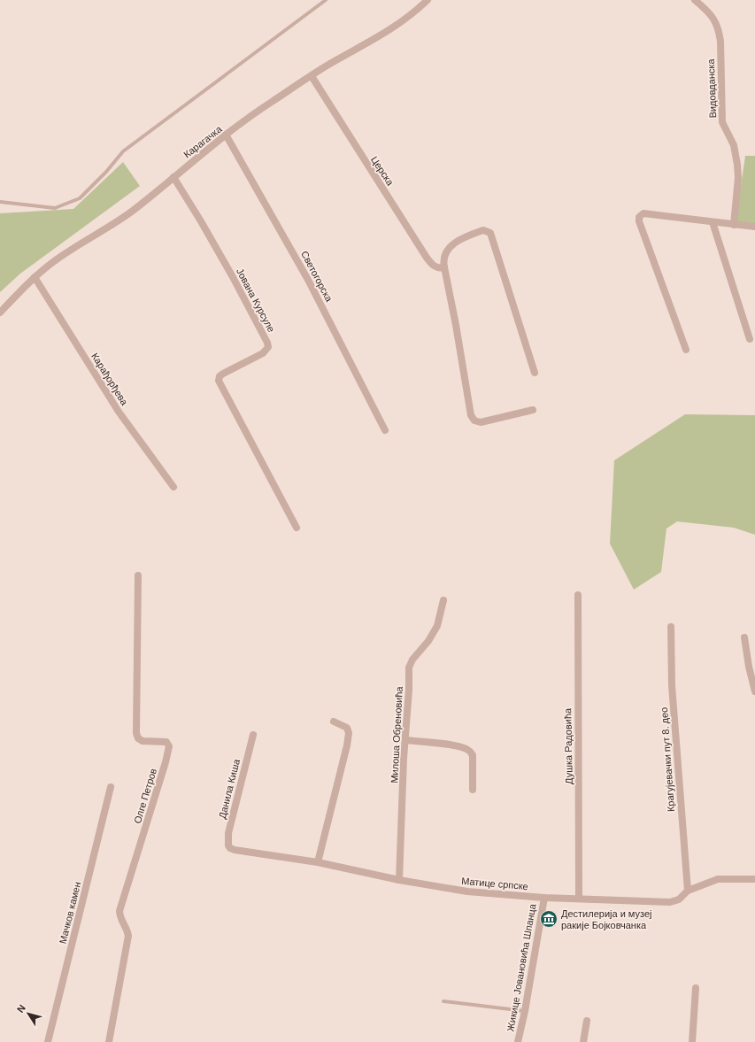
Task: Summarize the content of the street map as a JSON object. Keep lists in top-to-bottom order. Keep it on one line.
{"streets":{"street":["Видовданска","Карагачка","Церска","Светогорска","Јована Курсуле","Карађорђева","Милоша Обреновића","Душка Радовића","Крагујевачки пут 8. део","Данила Киша","Олге Петров","Матице српске","Мачков камен","Жикице Јовановића Шпанца"]},"crossings":[["Карагачка","Церска"],["Карагачка","Светогорска"],["Карагачка","Јована Курсуле"],["Карагачка","Карађорђева"],["Милоша Обреновића","Матице српске"],["Душка Радовића","Матице српске"],["Крагујевачки пут 8. део","Матице српске"],["Данила Киша","Матице српске"],["Матице српске","Жикице Јовановића Шпанца"]],"places":{"museum":["Дестилерија и музеј ракије Бојковчанка"]},"north":"top left"}
